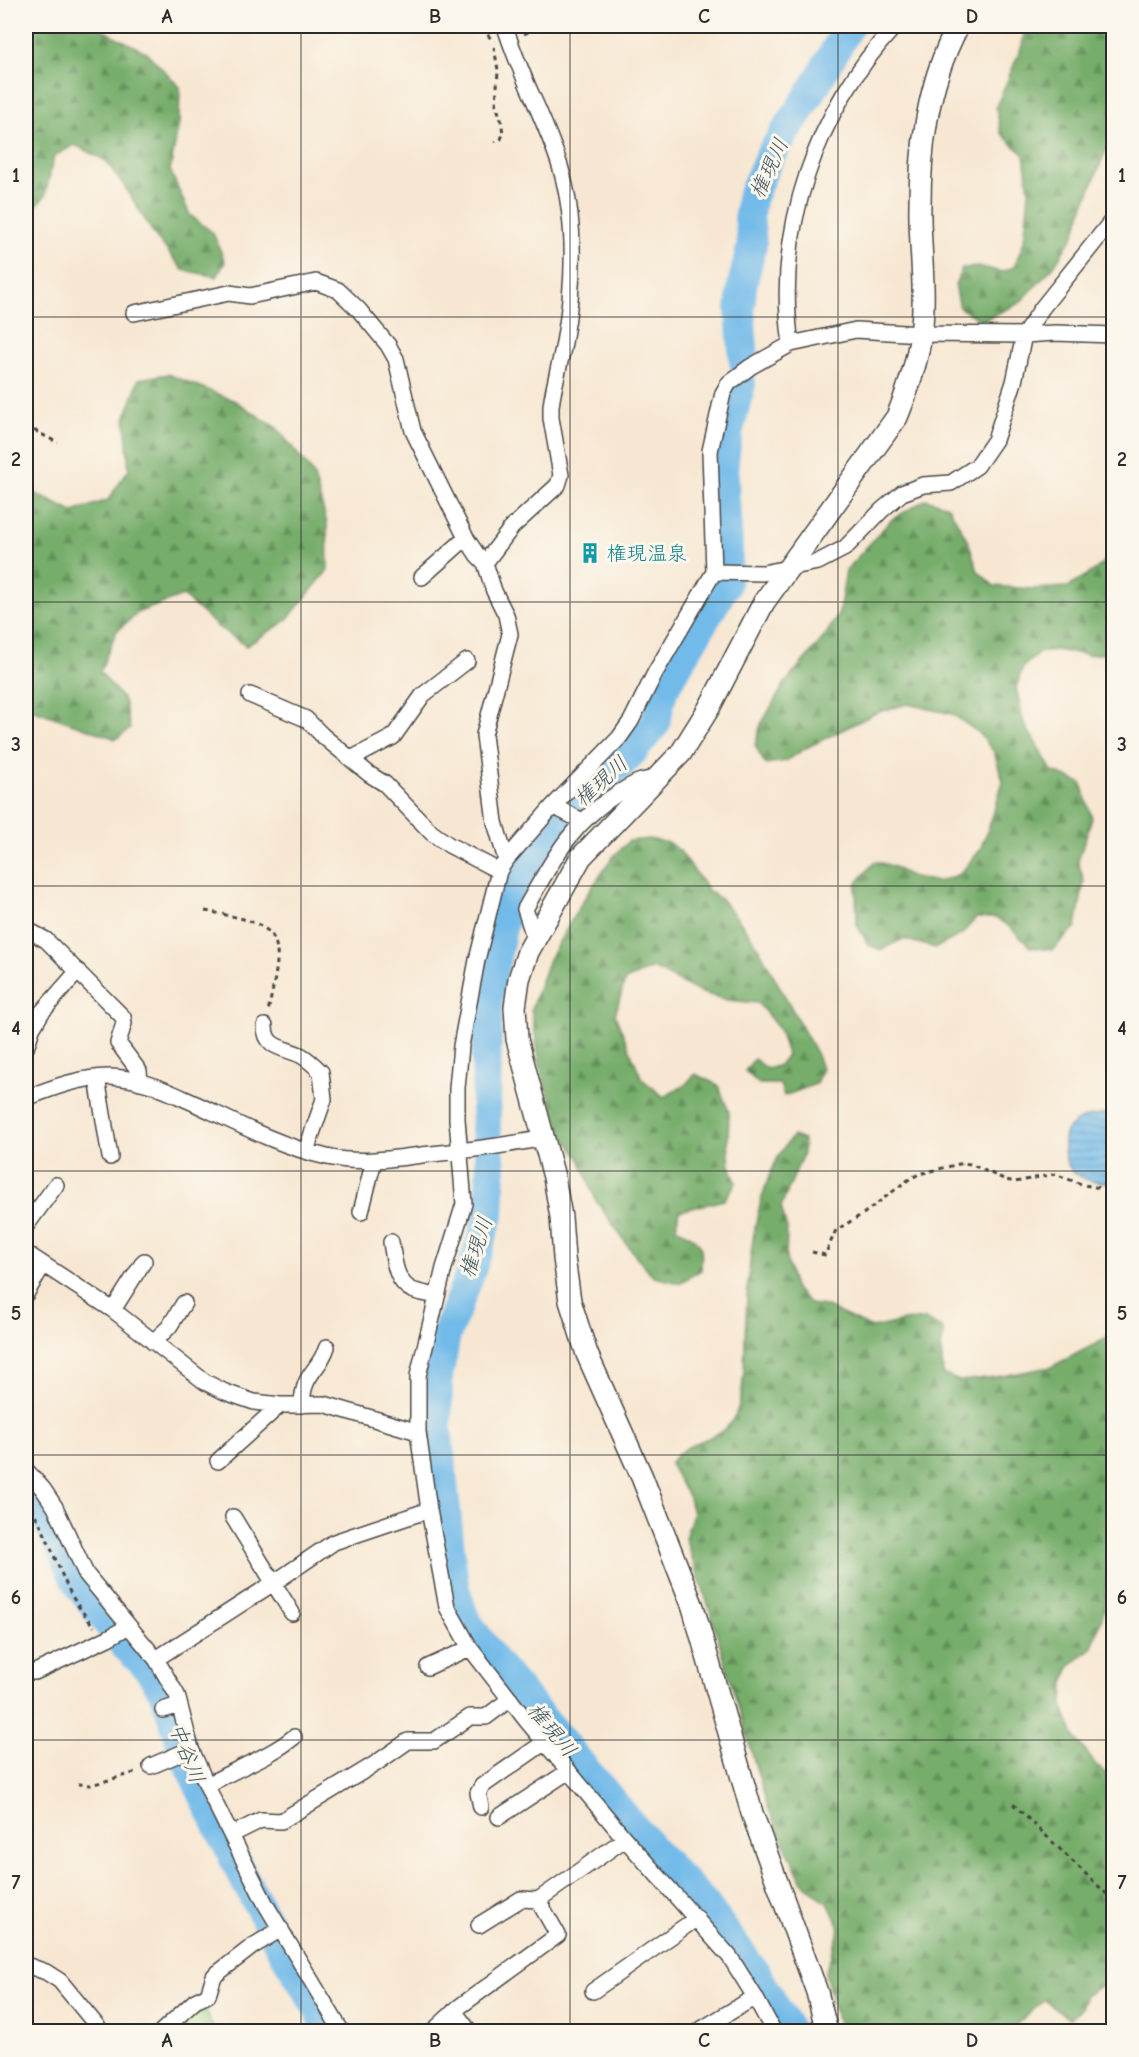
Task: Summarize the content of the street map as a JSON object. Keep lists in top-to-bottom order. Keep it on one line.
{"water":["権現川","中谷川"],"places":{"building":["権現温泉"]},"grid":{"columns":["A","B","C","D"],"rows":["1","2","3","4","5","6","7"]}}
